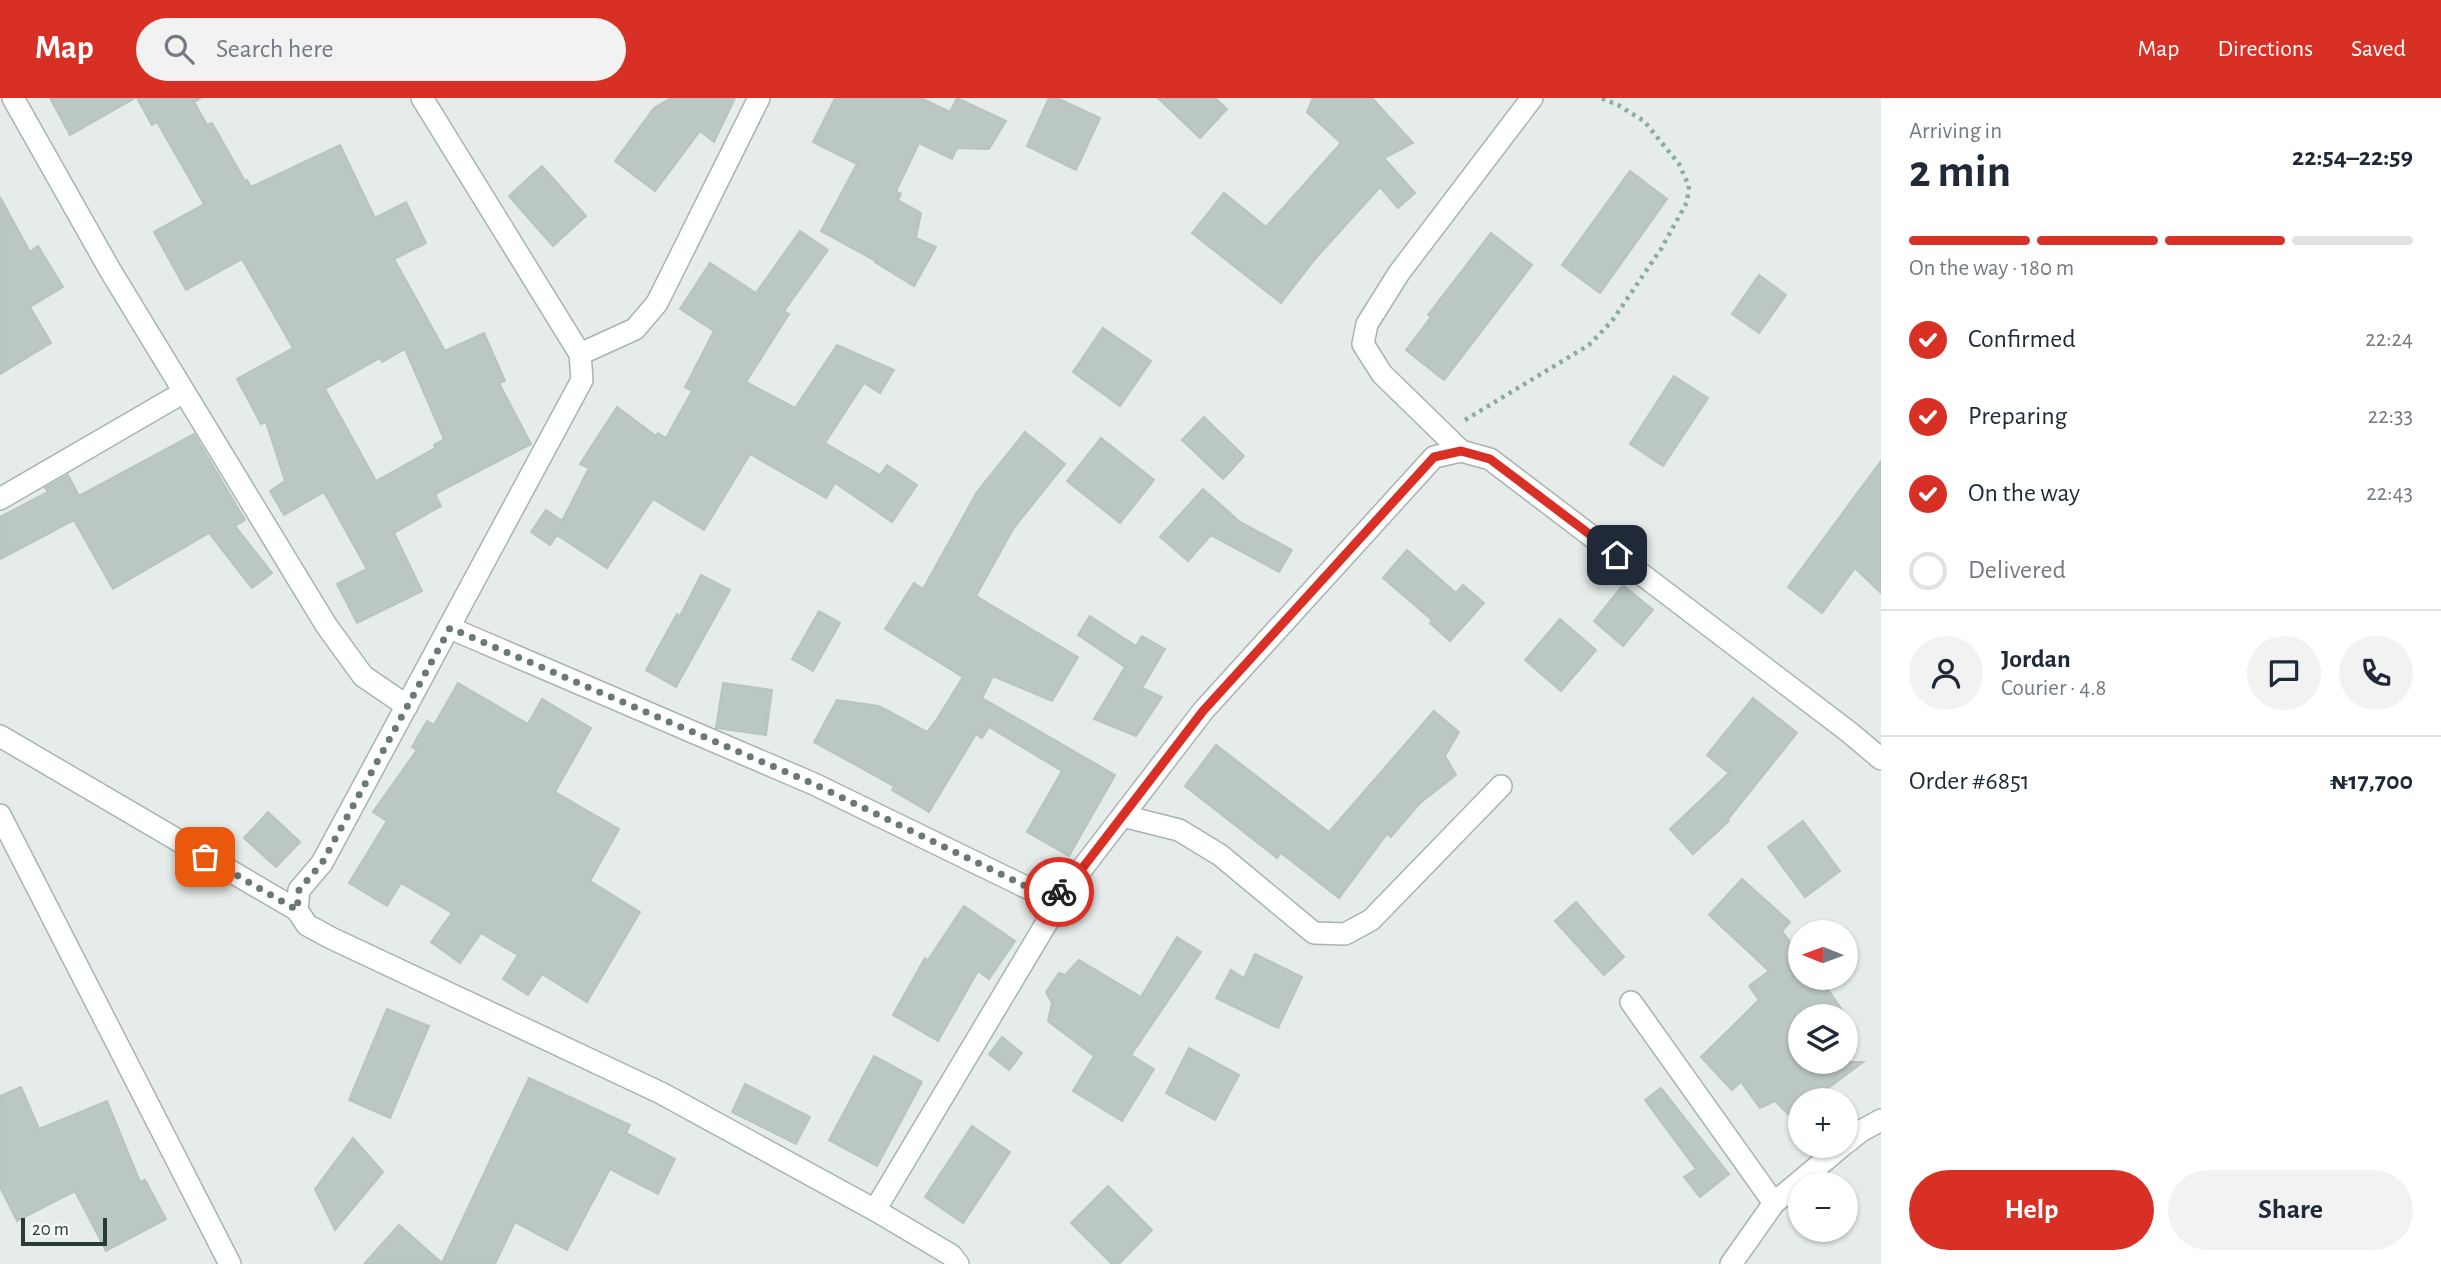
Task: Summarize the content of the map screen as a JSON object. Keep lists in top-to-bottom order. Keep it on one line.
{"scale_bar":"20 m","north":"left","page":{"header":"Map","search":"Search here","nav":["Map","Directions","Saved"],"heading":["2 min","Arriving in","22:54–22:59"],"panel":["Jordan","Courier · 4.8","Order #6851","₦17,700"],"bar":"On the way · 180 m","list":[["Confirmed","22:24"],["Preparing","22:33"],["On the way","22:43"],"Delivered"],"map_buttons":["+","−"],"buttons":["Help","Share"],"scale":"20 m"}}
